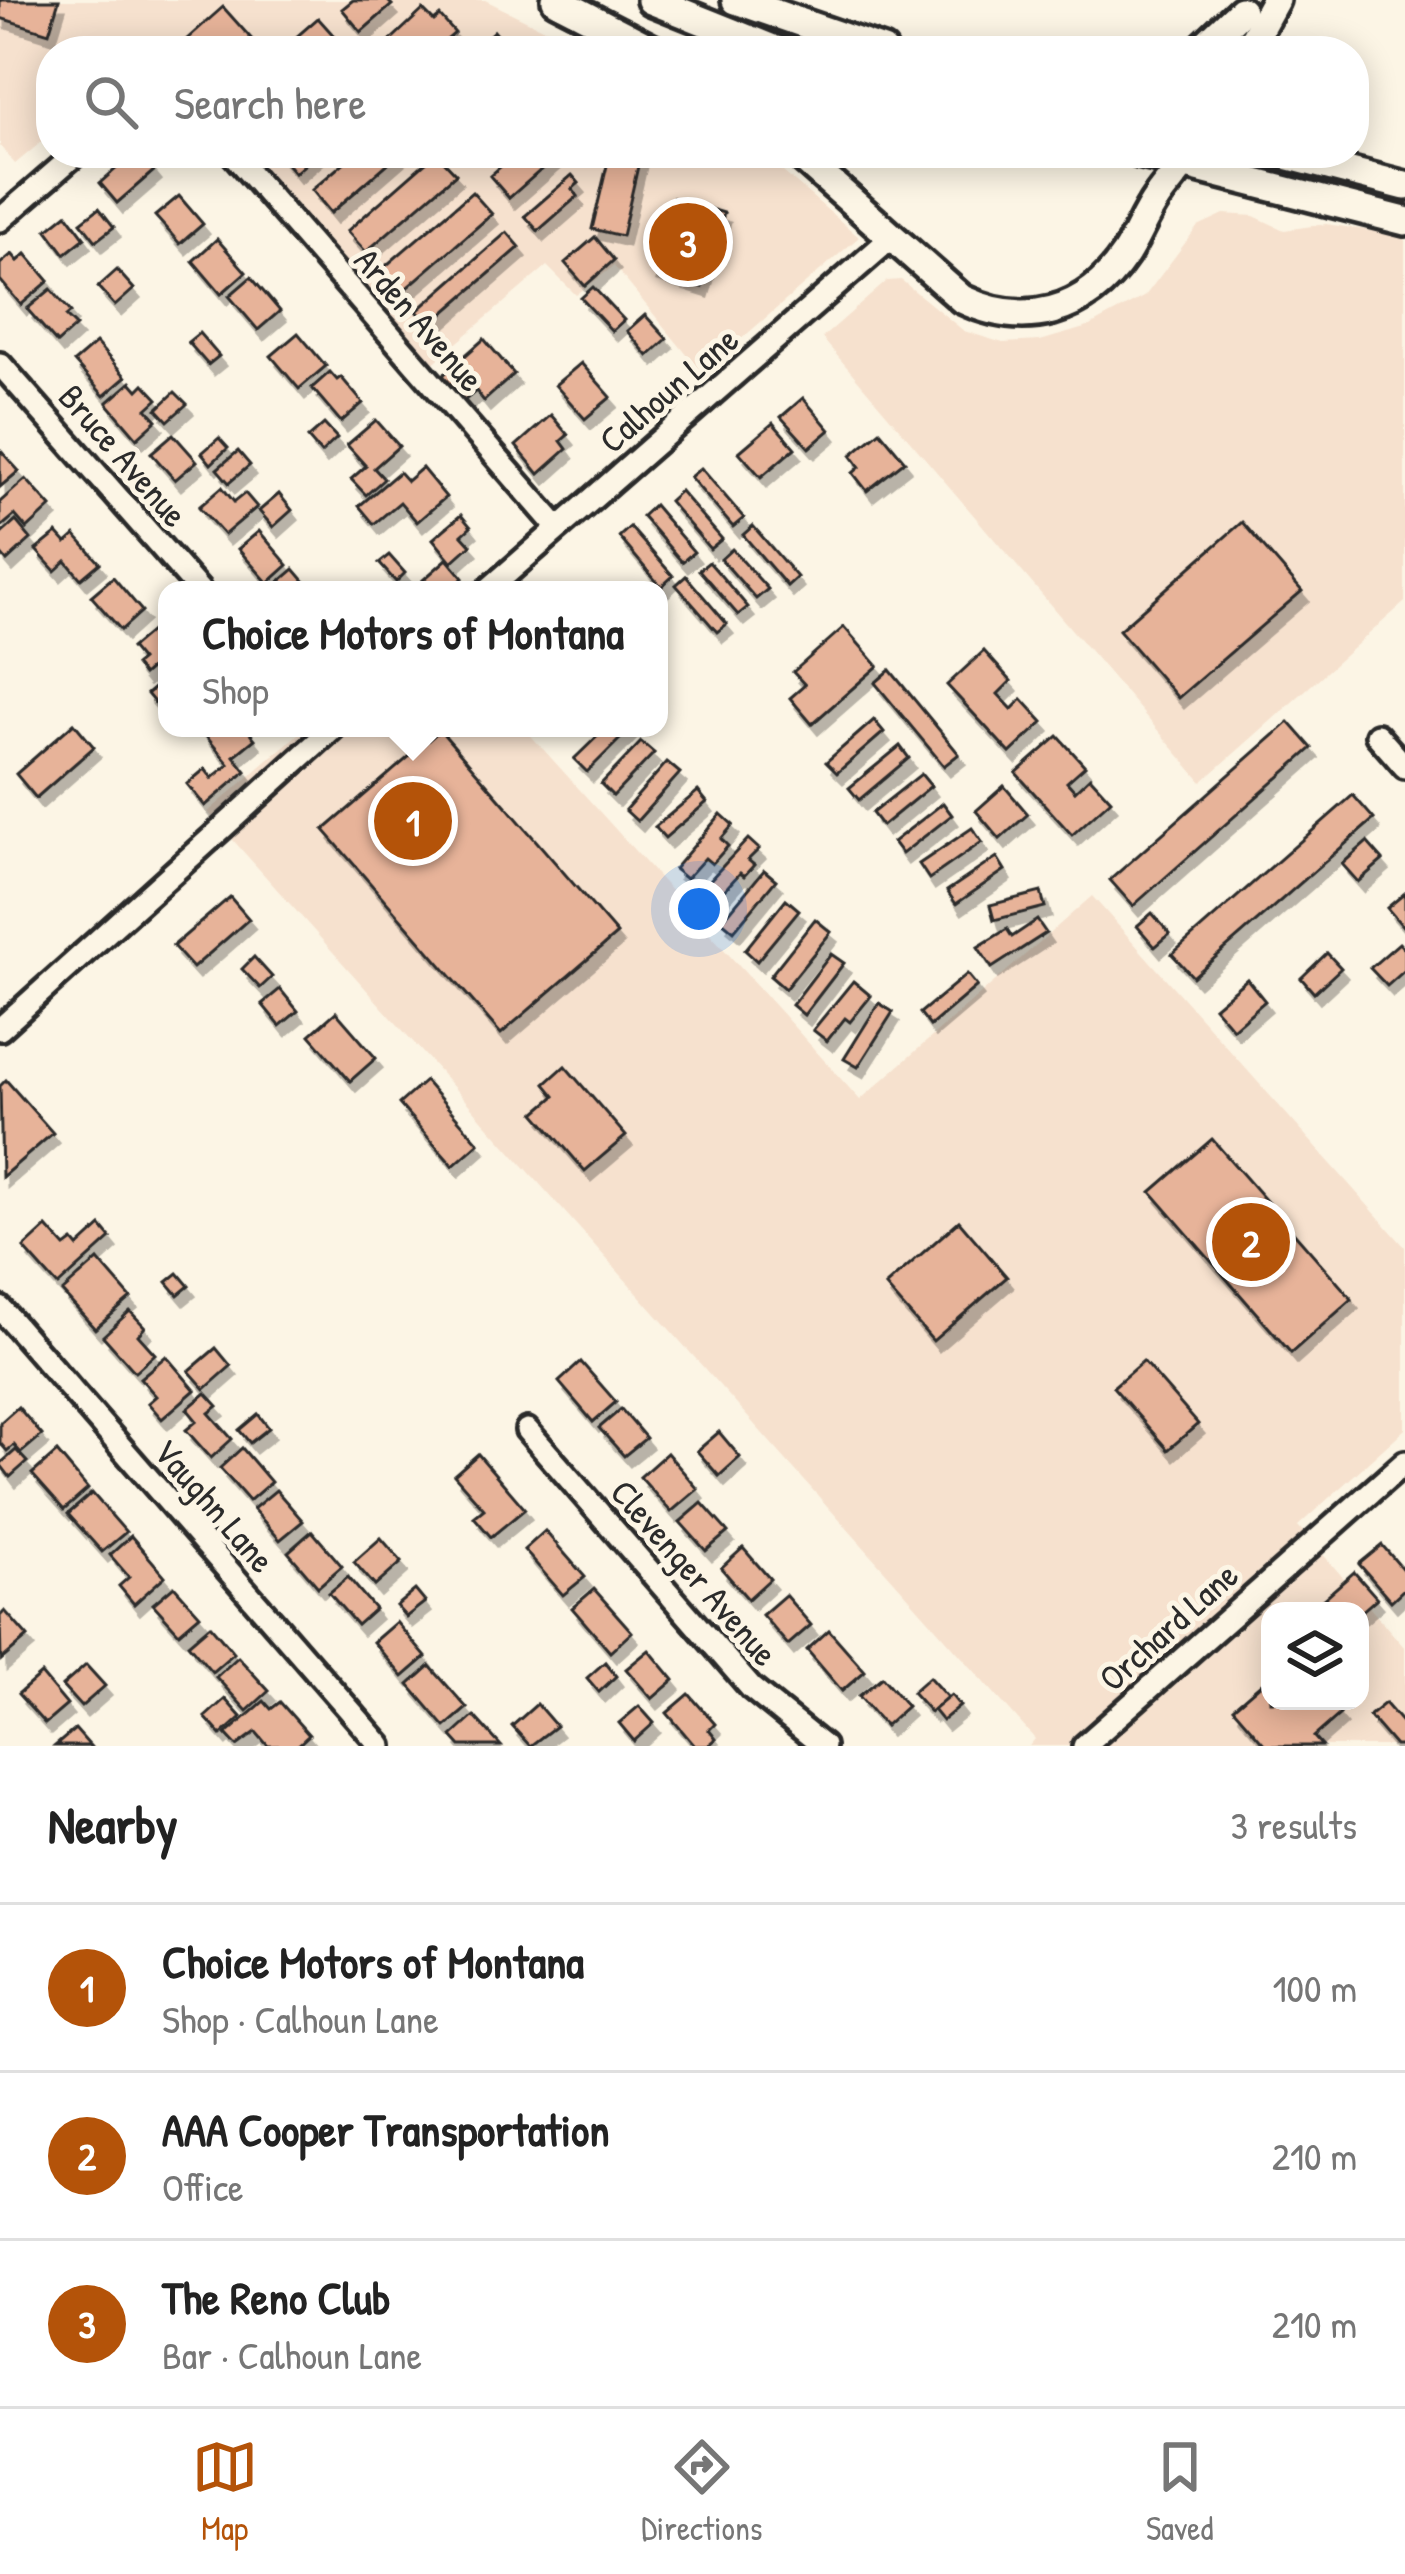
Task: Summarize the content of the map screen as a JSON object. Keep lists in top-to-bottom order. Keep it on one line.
{"streets":{"street":["Arden Avenue","Calhoun Lane","Bruce Avenue","Vaughn Lane","Clevenger Avenue","Orchard Lane"]},"crossings":[["Arden Avenue","Calhoun Lane"]],"page":{"search":"Search here","pins":["3","1","2"],"popup":["Choice Motors of Montana","Shop"],"heading":["Nearby","3 results"],"list":[{"mark":"1","name":"Choice Motors of Montana","note":"Shop · Calhoun Lane","value":"100 m"},{"mark":"2","name":"AAA Cooper Transportation","note":"Office","value":"210 m"},{"mark":"3","name":"The Reno Club","note":"Bar · Calhoun Lane","value":"210 m"}],"nav":["Map","Directions","Saved"]}}
